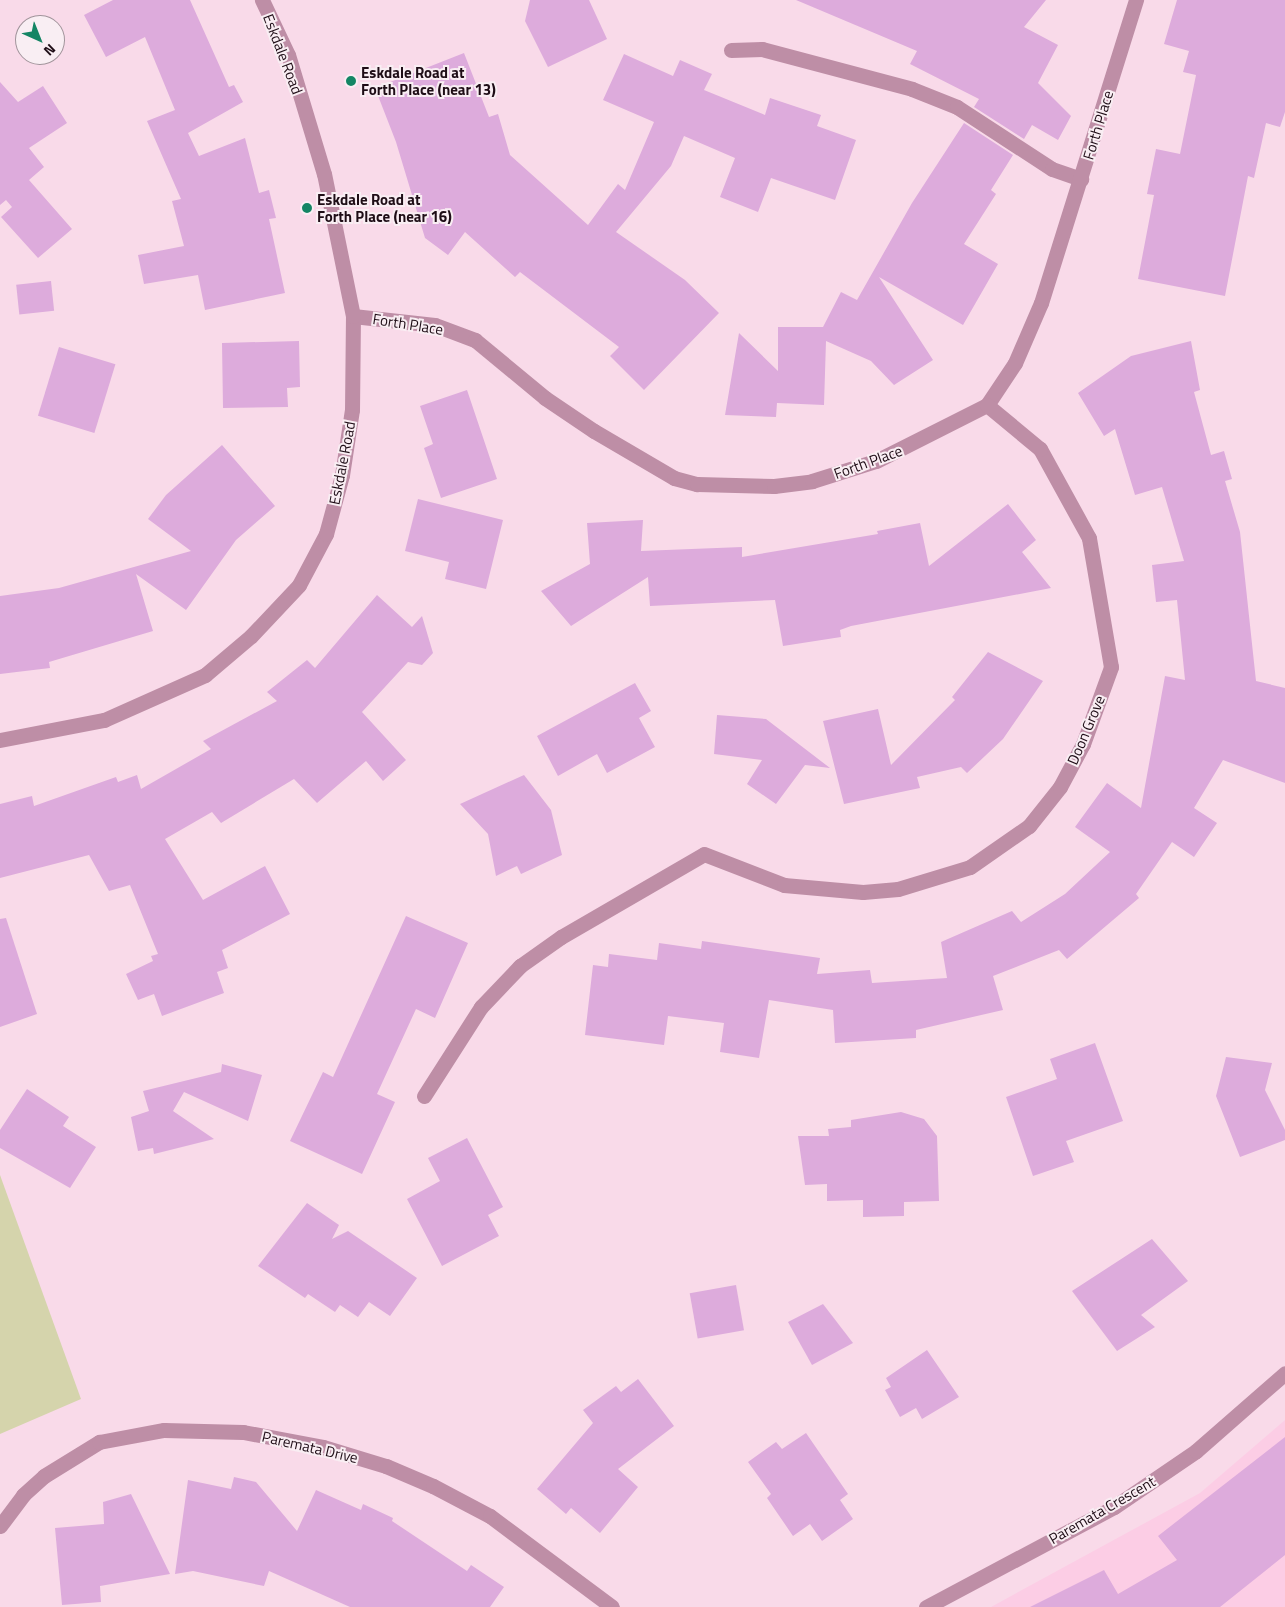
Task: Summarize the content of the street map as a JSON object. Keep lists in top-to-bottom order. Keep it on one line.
{"streets":{"street":["Eskdale Road","Forth Place","Doon Grove","Paremata Drive","Paremata Crescent"]},"crossings":[["Eskdale Road","Forth Place"],["Forth Place","Doon Grove"]],"places":["Eskdale Road at Forth Place (near 13)","Eskdale Road at Forth Place (near 16)"],"north":"bottom right"}
